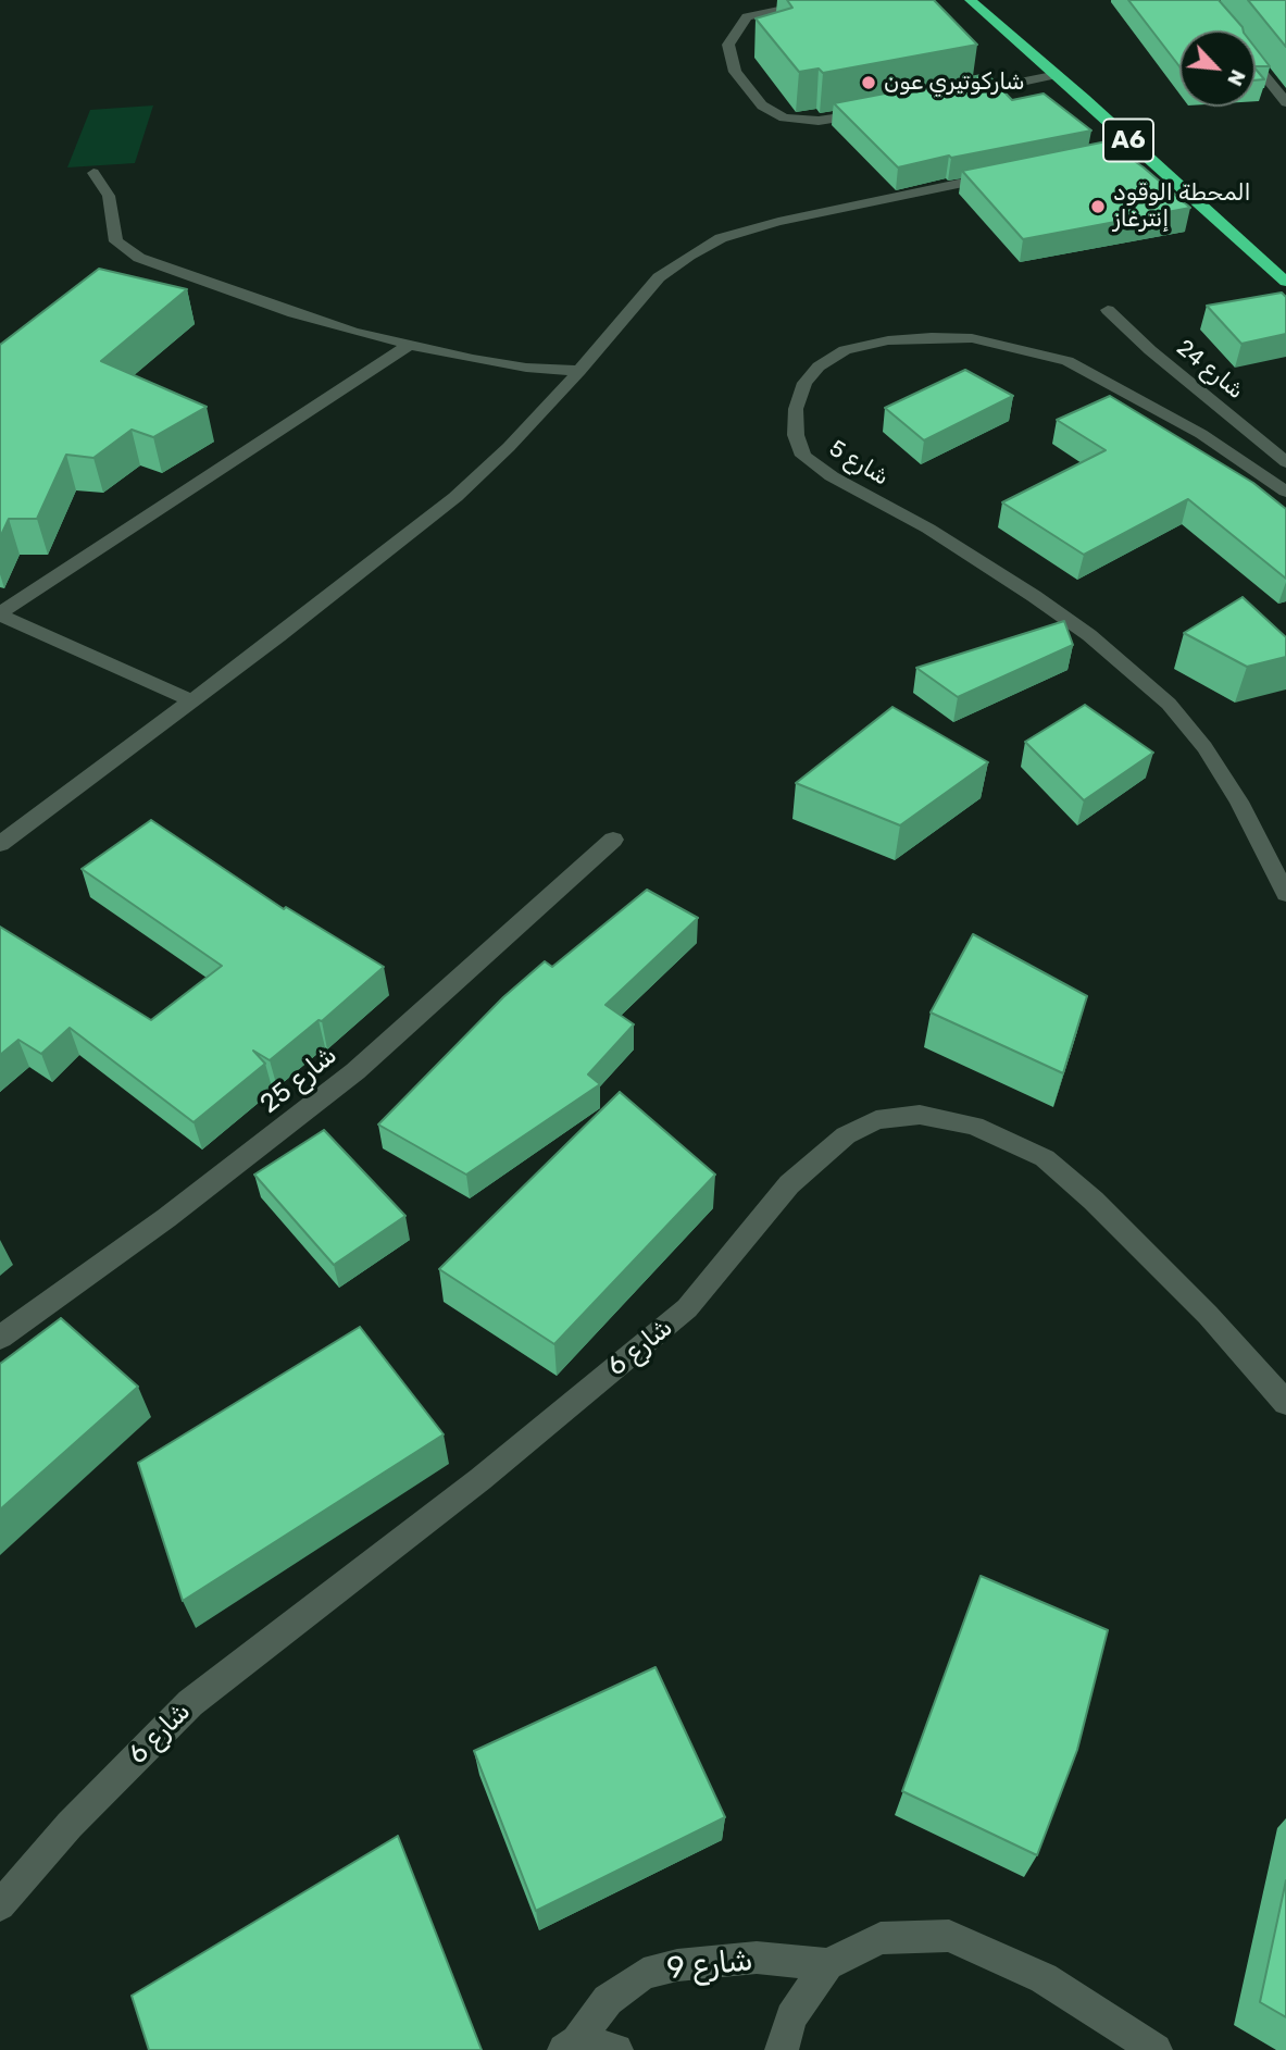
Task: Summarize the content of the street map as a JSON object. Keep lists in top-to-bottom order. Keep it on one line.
{"streets":{"highway":["A6"],"street":["شارع 24","شارع 5","شارع 25","شارع 6","شارع 9"]},"places":["شاركوتيري عون","المحطة الوقود إنترغاز"],"north":"bottom right"}
